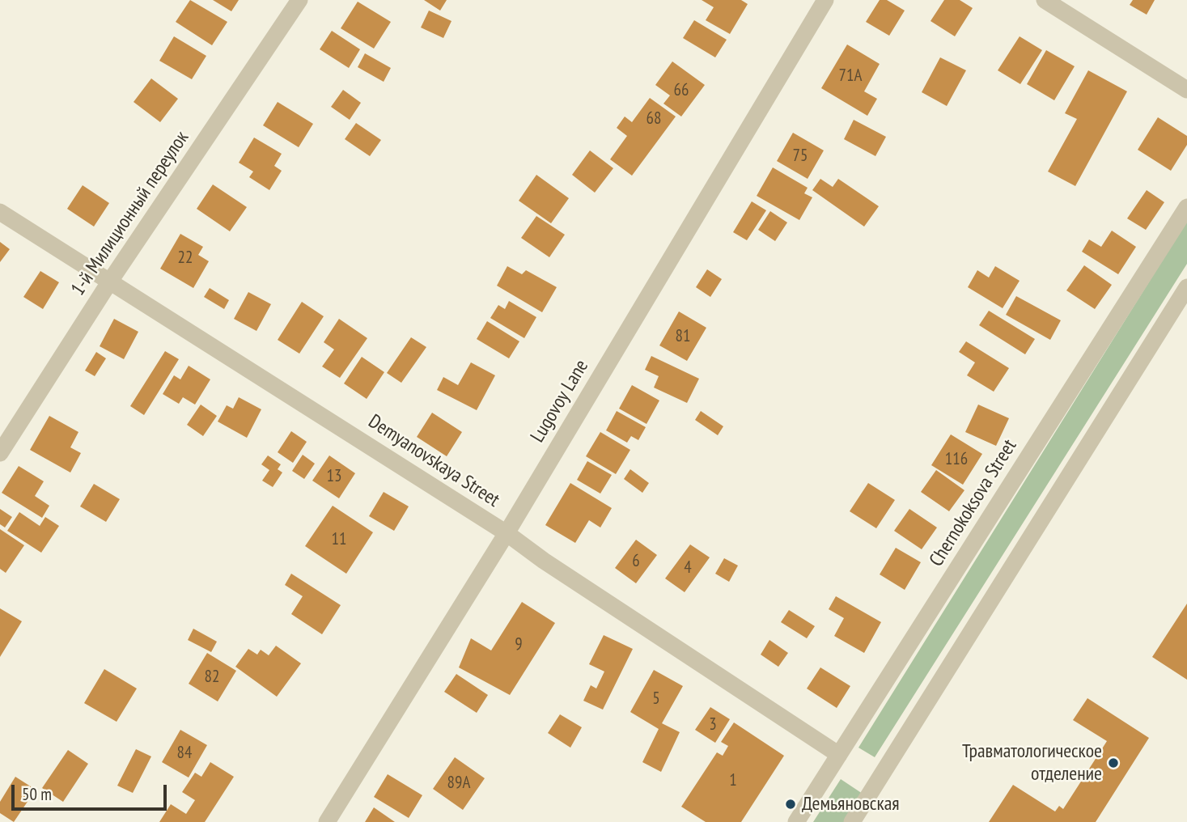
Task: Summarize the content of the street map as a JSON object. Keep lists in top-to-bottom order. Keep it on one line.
{"streets":{"street":["1-й Милиционный переулок","Lugovoy Lane","Demyanovskaya Street","Chernokoksova Street"]},"crossings":[["1-й Милиционный переулок","Demyanovskaya Street"],["Lugovoy Lane","Demyanovskaya Street"],["Demyanovskaya Street","Chernokoksova Street"]],"places":["Травматологическое отделение","Демьяновская"],"house_numbers":["71А","66","68","75","22","81","116","13","11","6","4","9","82","5","3","84","1","89А"],"scale_bar":"50 m"}
